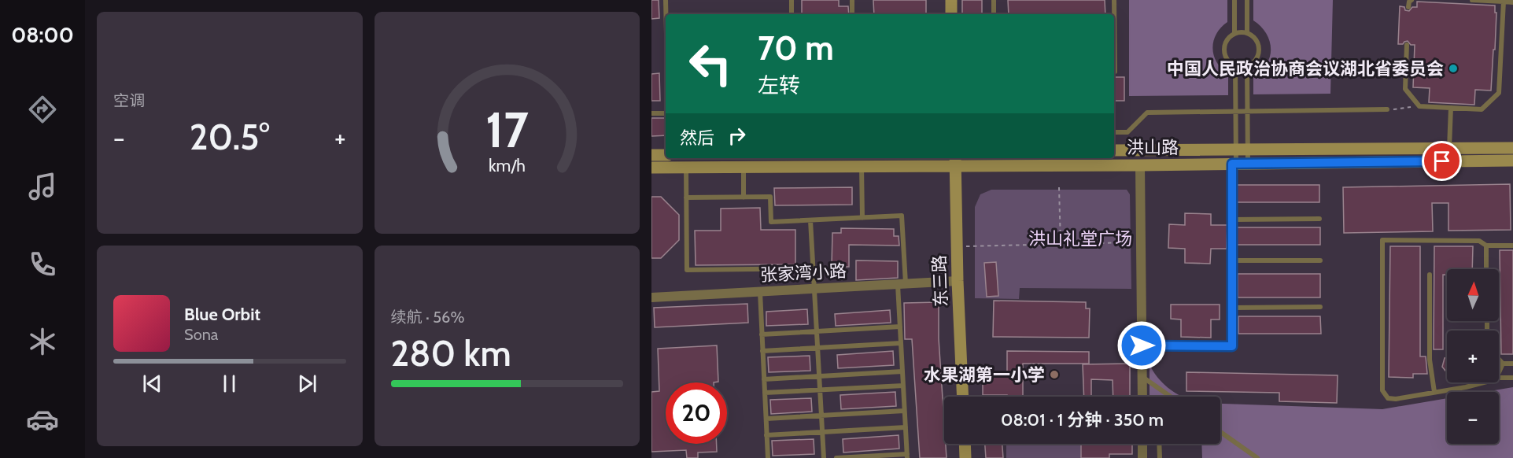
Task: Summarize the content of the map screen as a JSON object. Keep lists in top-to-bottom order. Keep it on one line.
{"streets":{"main road":["洪山路","东三路"],"street":["张家湾小路"]},"crossings":[["洪山路","东三路"],["张家湾小路","东三路"]],"parks":["洪山礼堂广场"],"places":["中国人民政治协商会议湖北省委员会","水果湖第一小学"],"north":"top","page":{"tabs":"08:00","tile":["空调",["续航 · 56%","280 km"]],"turn":["70 m","左转"],"then":"然后","heat":["−","20.5°","+"],"map_buttons":["+","−"],"song":["Blue Orbit","Sona"],"limit":"20","trip":"08:01 · 1 分钟 · 350 m","gauge":["17","km/h"]}}
